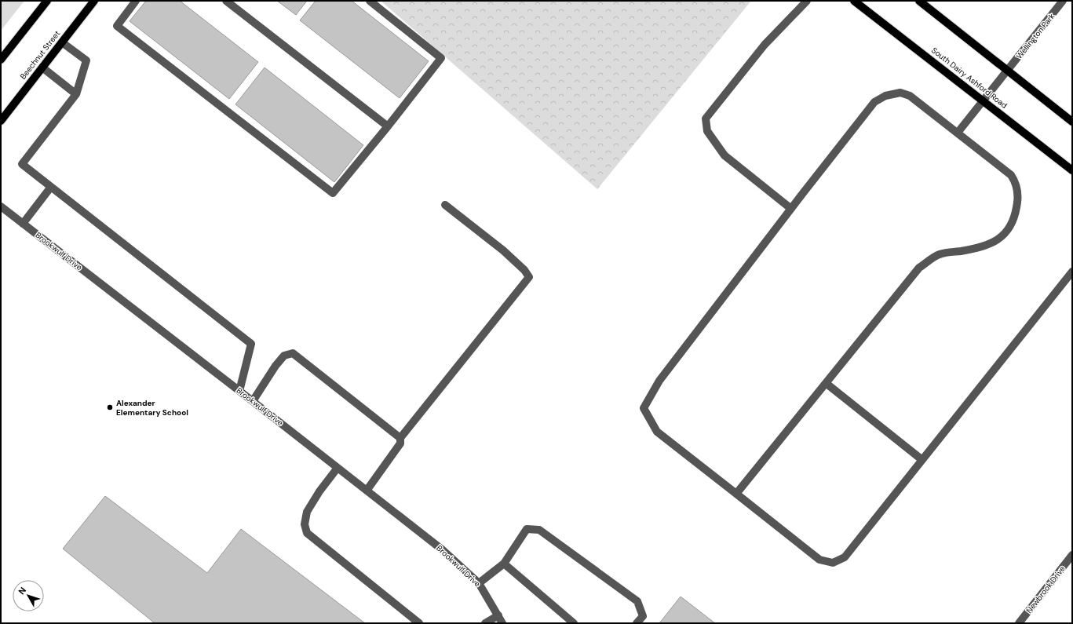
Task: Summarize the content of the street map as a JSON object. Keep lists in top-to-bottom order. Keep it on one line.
{"streets":{"main road":["Beechnut Street","South Dairy Ashford Road"],"street":["Wellington Park","Brookwulf Drive","Newbrook Drive"]},"crossings":[["Wellington Park","South Dairy Ashford Road"]],"places":["Alexander Elementary School"],"north":"top left"}
